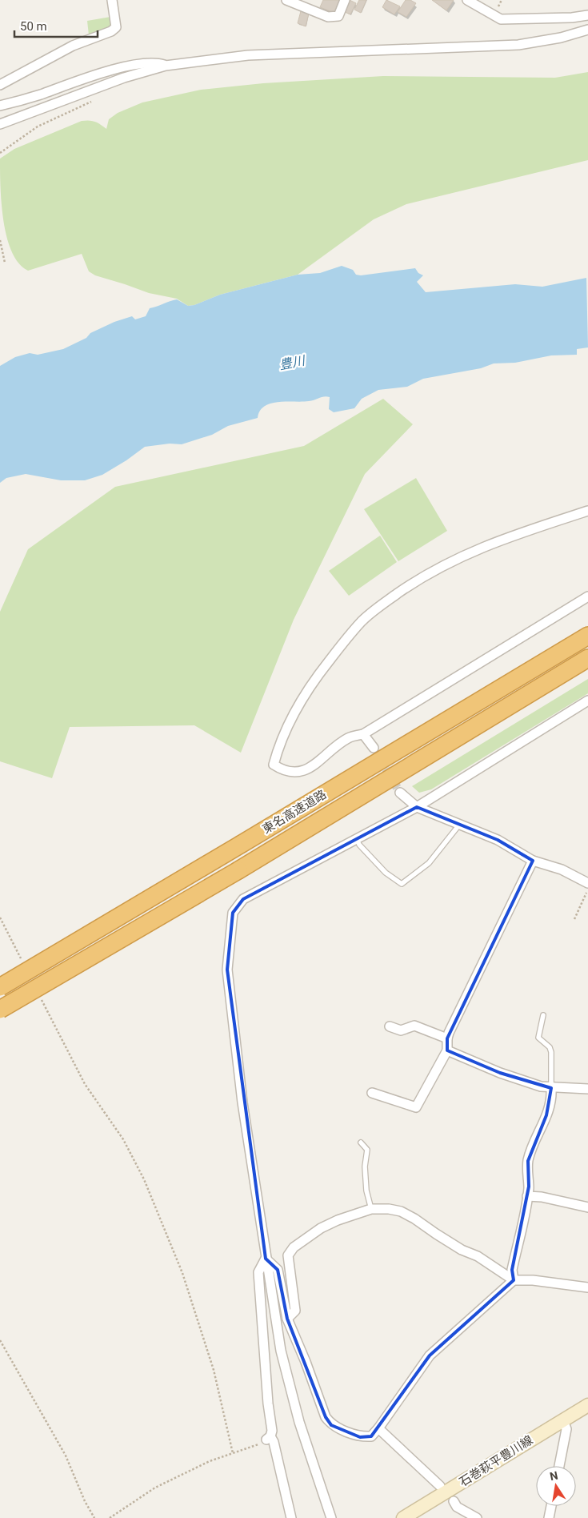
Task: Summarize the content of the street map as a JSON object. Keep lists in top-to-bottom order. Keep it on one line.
{"streets":{"highway":["東名高速道路"],"main road":["石巻萩平豊川線"]},"water":["豊川"],"scale_bar":"50 m","north":"top"}
